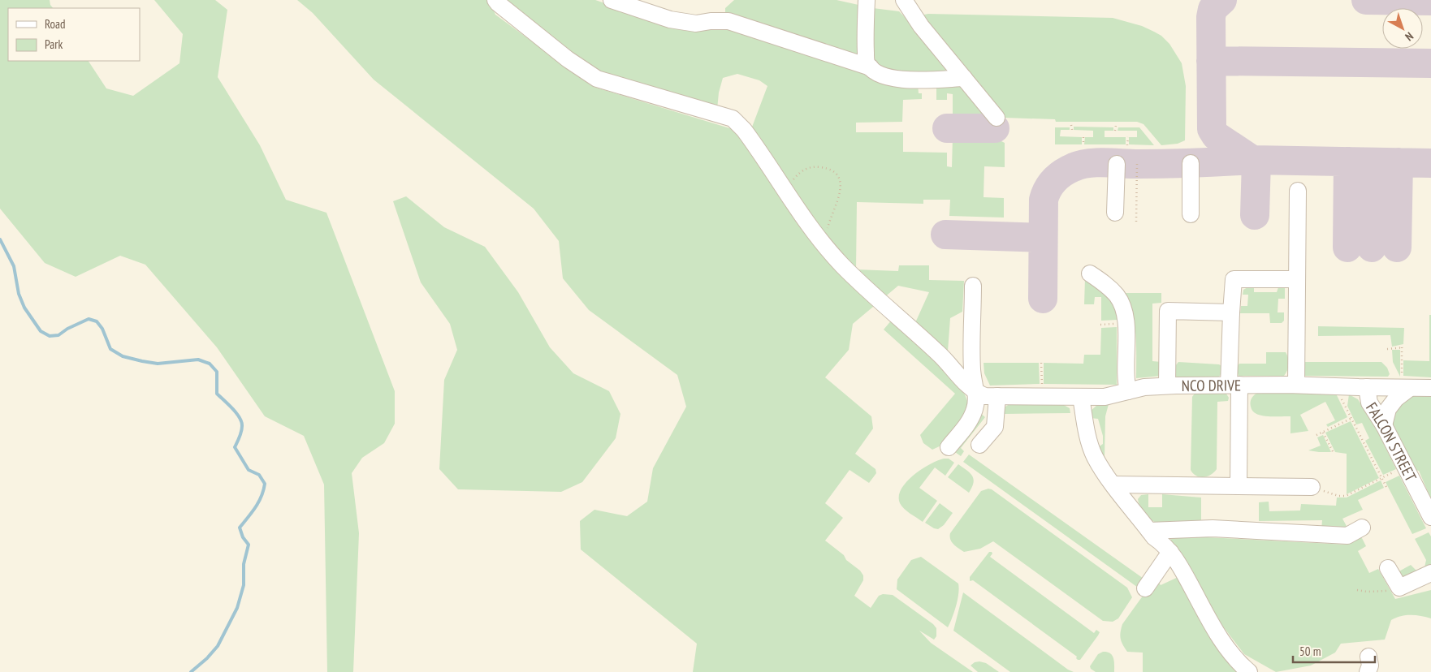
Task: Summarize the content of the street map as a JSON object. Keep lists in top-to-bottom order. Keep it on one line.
{"streets":{"lane":["NCO DRIVE","FALCON STREET"]},"crossings":[["NCO DRIVE","FALCON STREET"]],"legend":["Road","Park"],"scale_bar":"50 m","north":"bottom right"}
